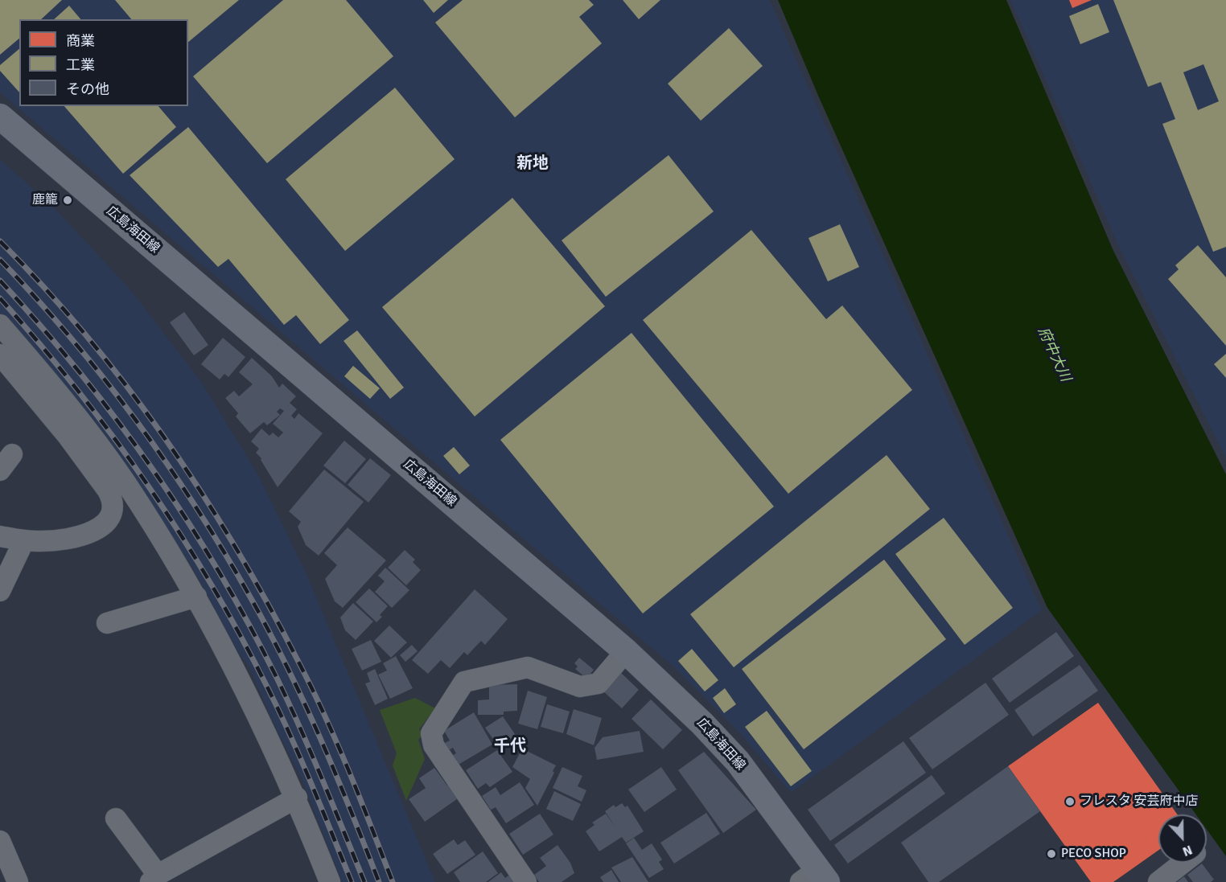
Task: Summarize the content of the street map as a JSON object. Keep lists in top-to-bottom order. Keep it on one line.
{"streets":{"main road":["広島海田線"]},"districts":["新地","千代"],"water":["府中大川"],"places":["鹿籠","フレスタ 安芸府中店","PECO SHOP"],"legend":["商業","工業","その他"],"north":"bottom"}
